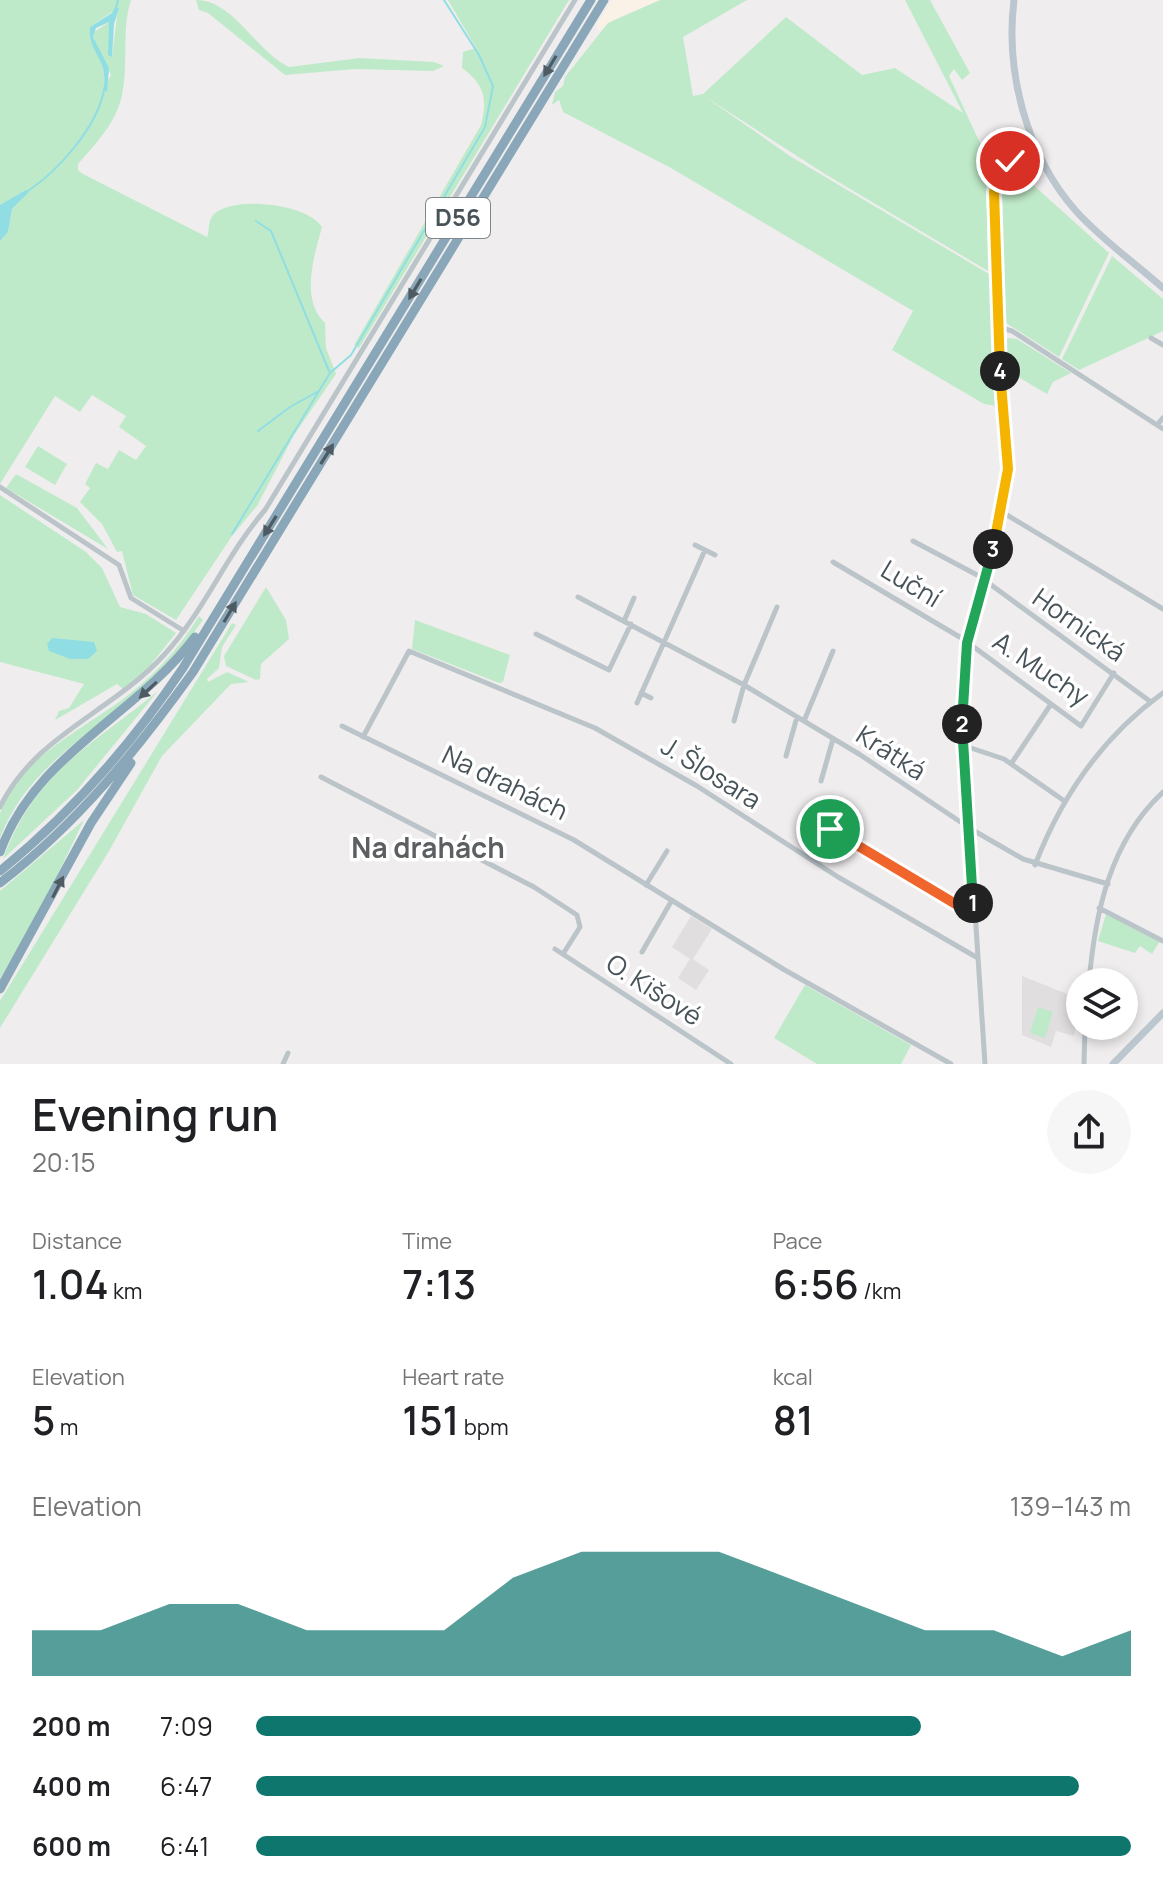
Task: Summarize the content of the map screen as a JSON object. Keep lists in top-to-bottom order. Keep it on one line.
{"streets":{"highway":["D56"],"street":["Luční","Hornická","A. Muchy","Krátká","J. Šlosara","Na drahách","O. Kišové"]},"crossings":[["Luční","A. Muchy"],["Hornická","A. Muchy"],["J. Šlosara","Na drahách"]],"districts":["Na drahách"],"page":{"pins":["4","3","2","1"],"heading":["Evening run","20:15"],"stats":[["Distance","1.04 km"],["Time","7:13"],["Pace","6:56 /km"],["Elevation","5 m"],["Heart rate","151 bpm"],["kcal","81"]],"chart":["Elevation","139–143 m"],"list":[{"name":"200 m","note":"7:09"},{"name":"400 m","note":"6:47"},{"name":"600 m","note":"6:41"}]}}
